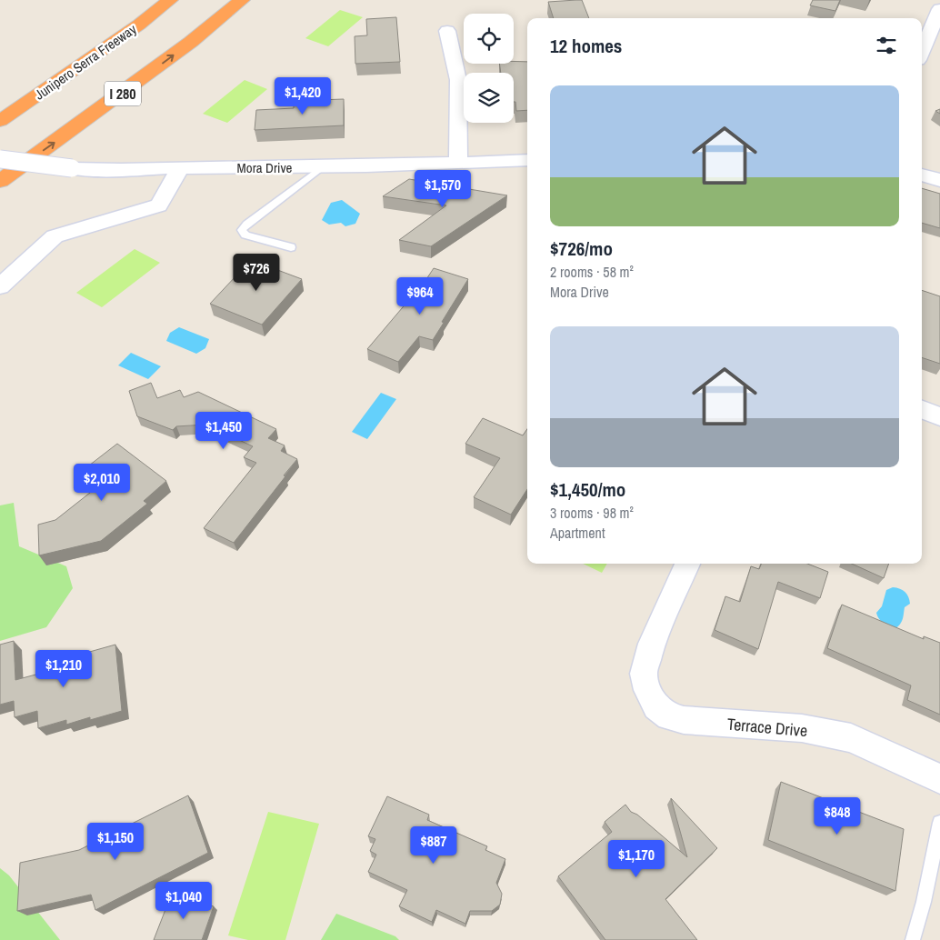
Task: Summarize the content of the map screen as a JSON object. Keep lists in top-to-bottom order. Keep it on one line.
{"streets":{"highway":["Junipero Serra Freeway","I 280"],"street":["Mora Drive","Terrace Drive"]},"page":{"heading":"12 homes","list":[{"name":"$726/mo","note":"2 rooms · 58 m² · Mora Drive"},{"name":"$1,450/mo","note":"3 rooms · 98 m² · Apartment"}],"price":["$1,420","$1,570","$726","$964","$1,450","$2,010","$1,210","$848","$1,150","$887","$1,170","$1,040"]}}
